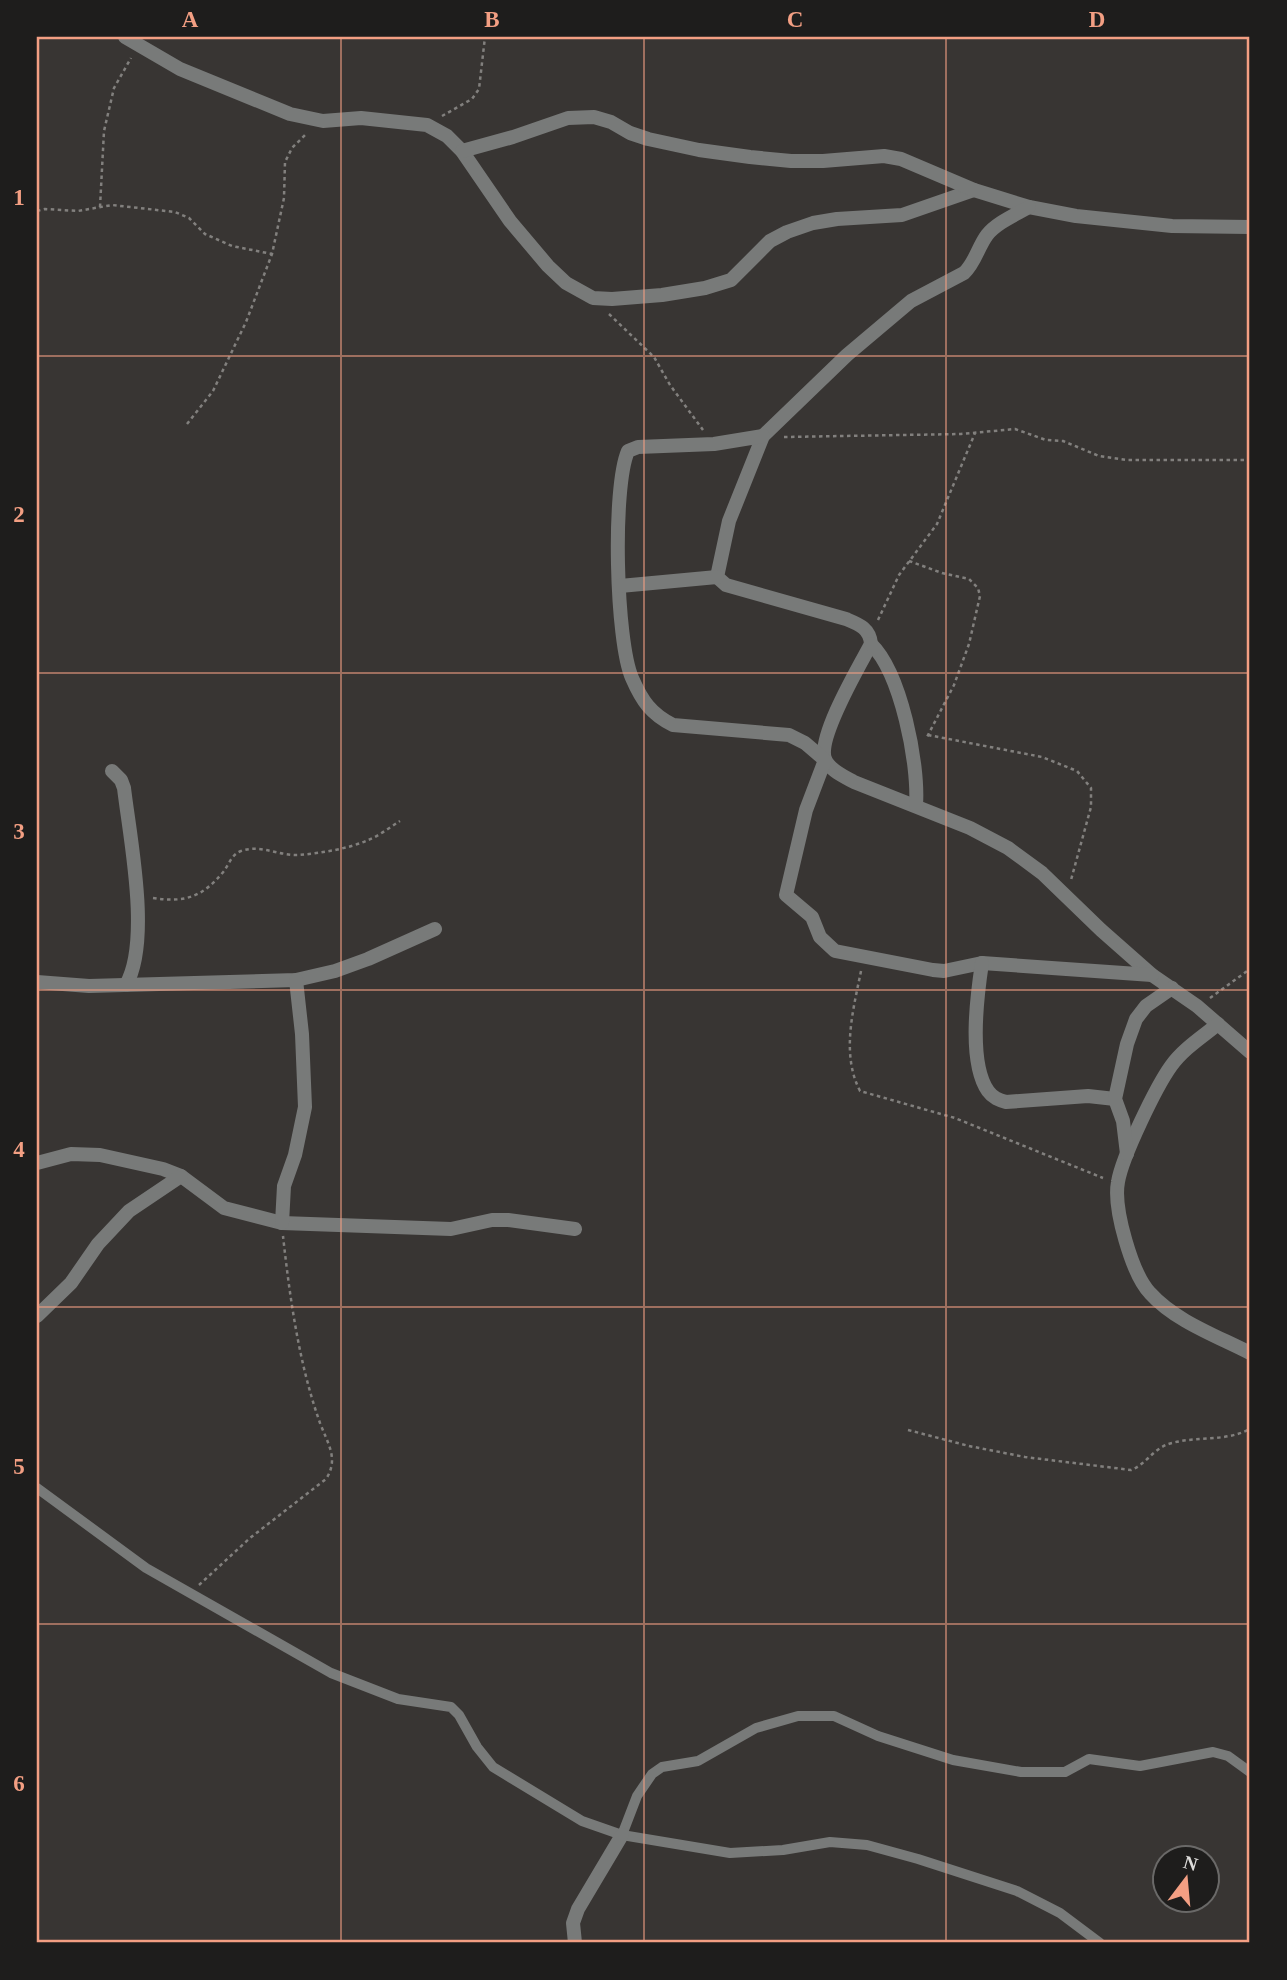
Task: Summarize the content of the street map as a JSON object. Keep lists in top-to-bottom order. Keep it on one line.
{"north":"top","grid":{"columns":["A","B","C","D"],"rows":["1","2","3","4","5","6"]}}
